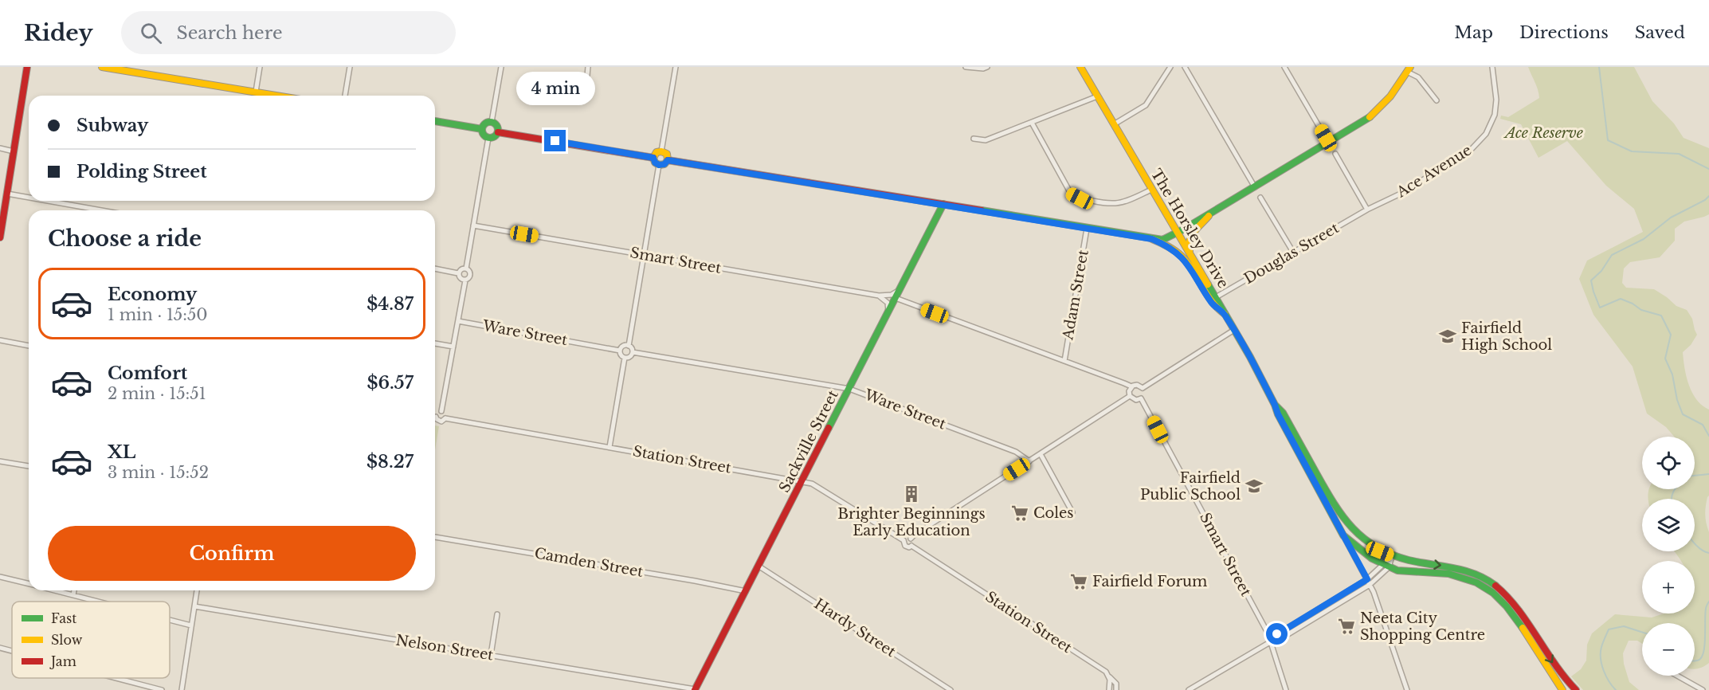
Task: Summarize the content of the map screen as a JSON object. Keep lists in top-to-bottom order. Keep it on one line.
{"streets":{"main road":["The Horsley Drive","Sackville Street"],"street":["Ace Avenue","Douglas Street","Smart Street","Adam Street","Ware Street","Station Street","Camden Street","Hardy Street","Nelson Street"]},"crossings":[["Ace Avenue","Douglas Street"],["The Horsley Drive","Douglas Street"],["Ware Street","Sackville Street"],["Sackville Street","Station Street"],["Sackville Street","Camden Street"],["Sackville Street","Hardy Street"],["Sackville Street","Nelson Street"]],"parks":["Ace Reserve"],"places":{"school or university":["Fairfield High School","Fairfield Public School"],"building":["Brighter Beginnings Early Education"],"supermarket":["Coles","Fairfield Forum","Neeta City Shopping Centre"]},"legend":["Fast","Slow","Jam"],"page":{"header":"Ridey","search":"Search here","nav":["Map","Directions","Saved"],"bubble":"4 min","banner":["Subway","Polding Street"],"heading":"Choose a ride","list":[{"name":"Economy","note":"1 min · 15:50","value":"$4.87"},{"name":"Comfort","note":"2 min · 15:51","value":"$6.57"},{"name":"XL","note":"3 min · 15:52","value":"$8.27"}],"map_buttons":["+","−"],"buttons":"Confirm"}}
